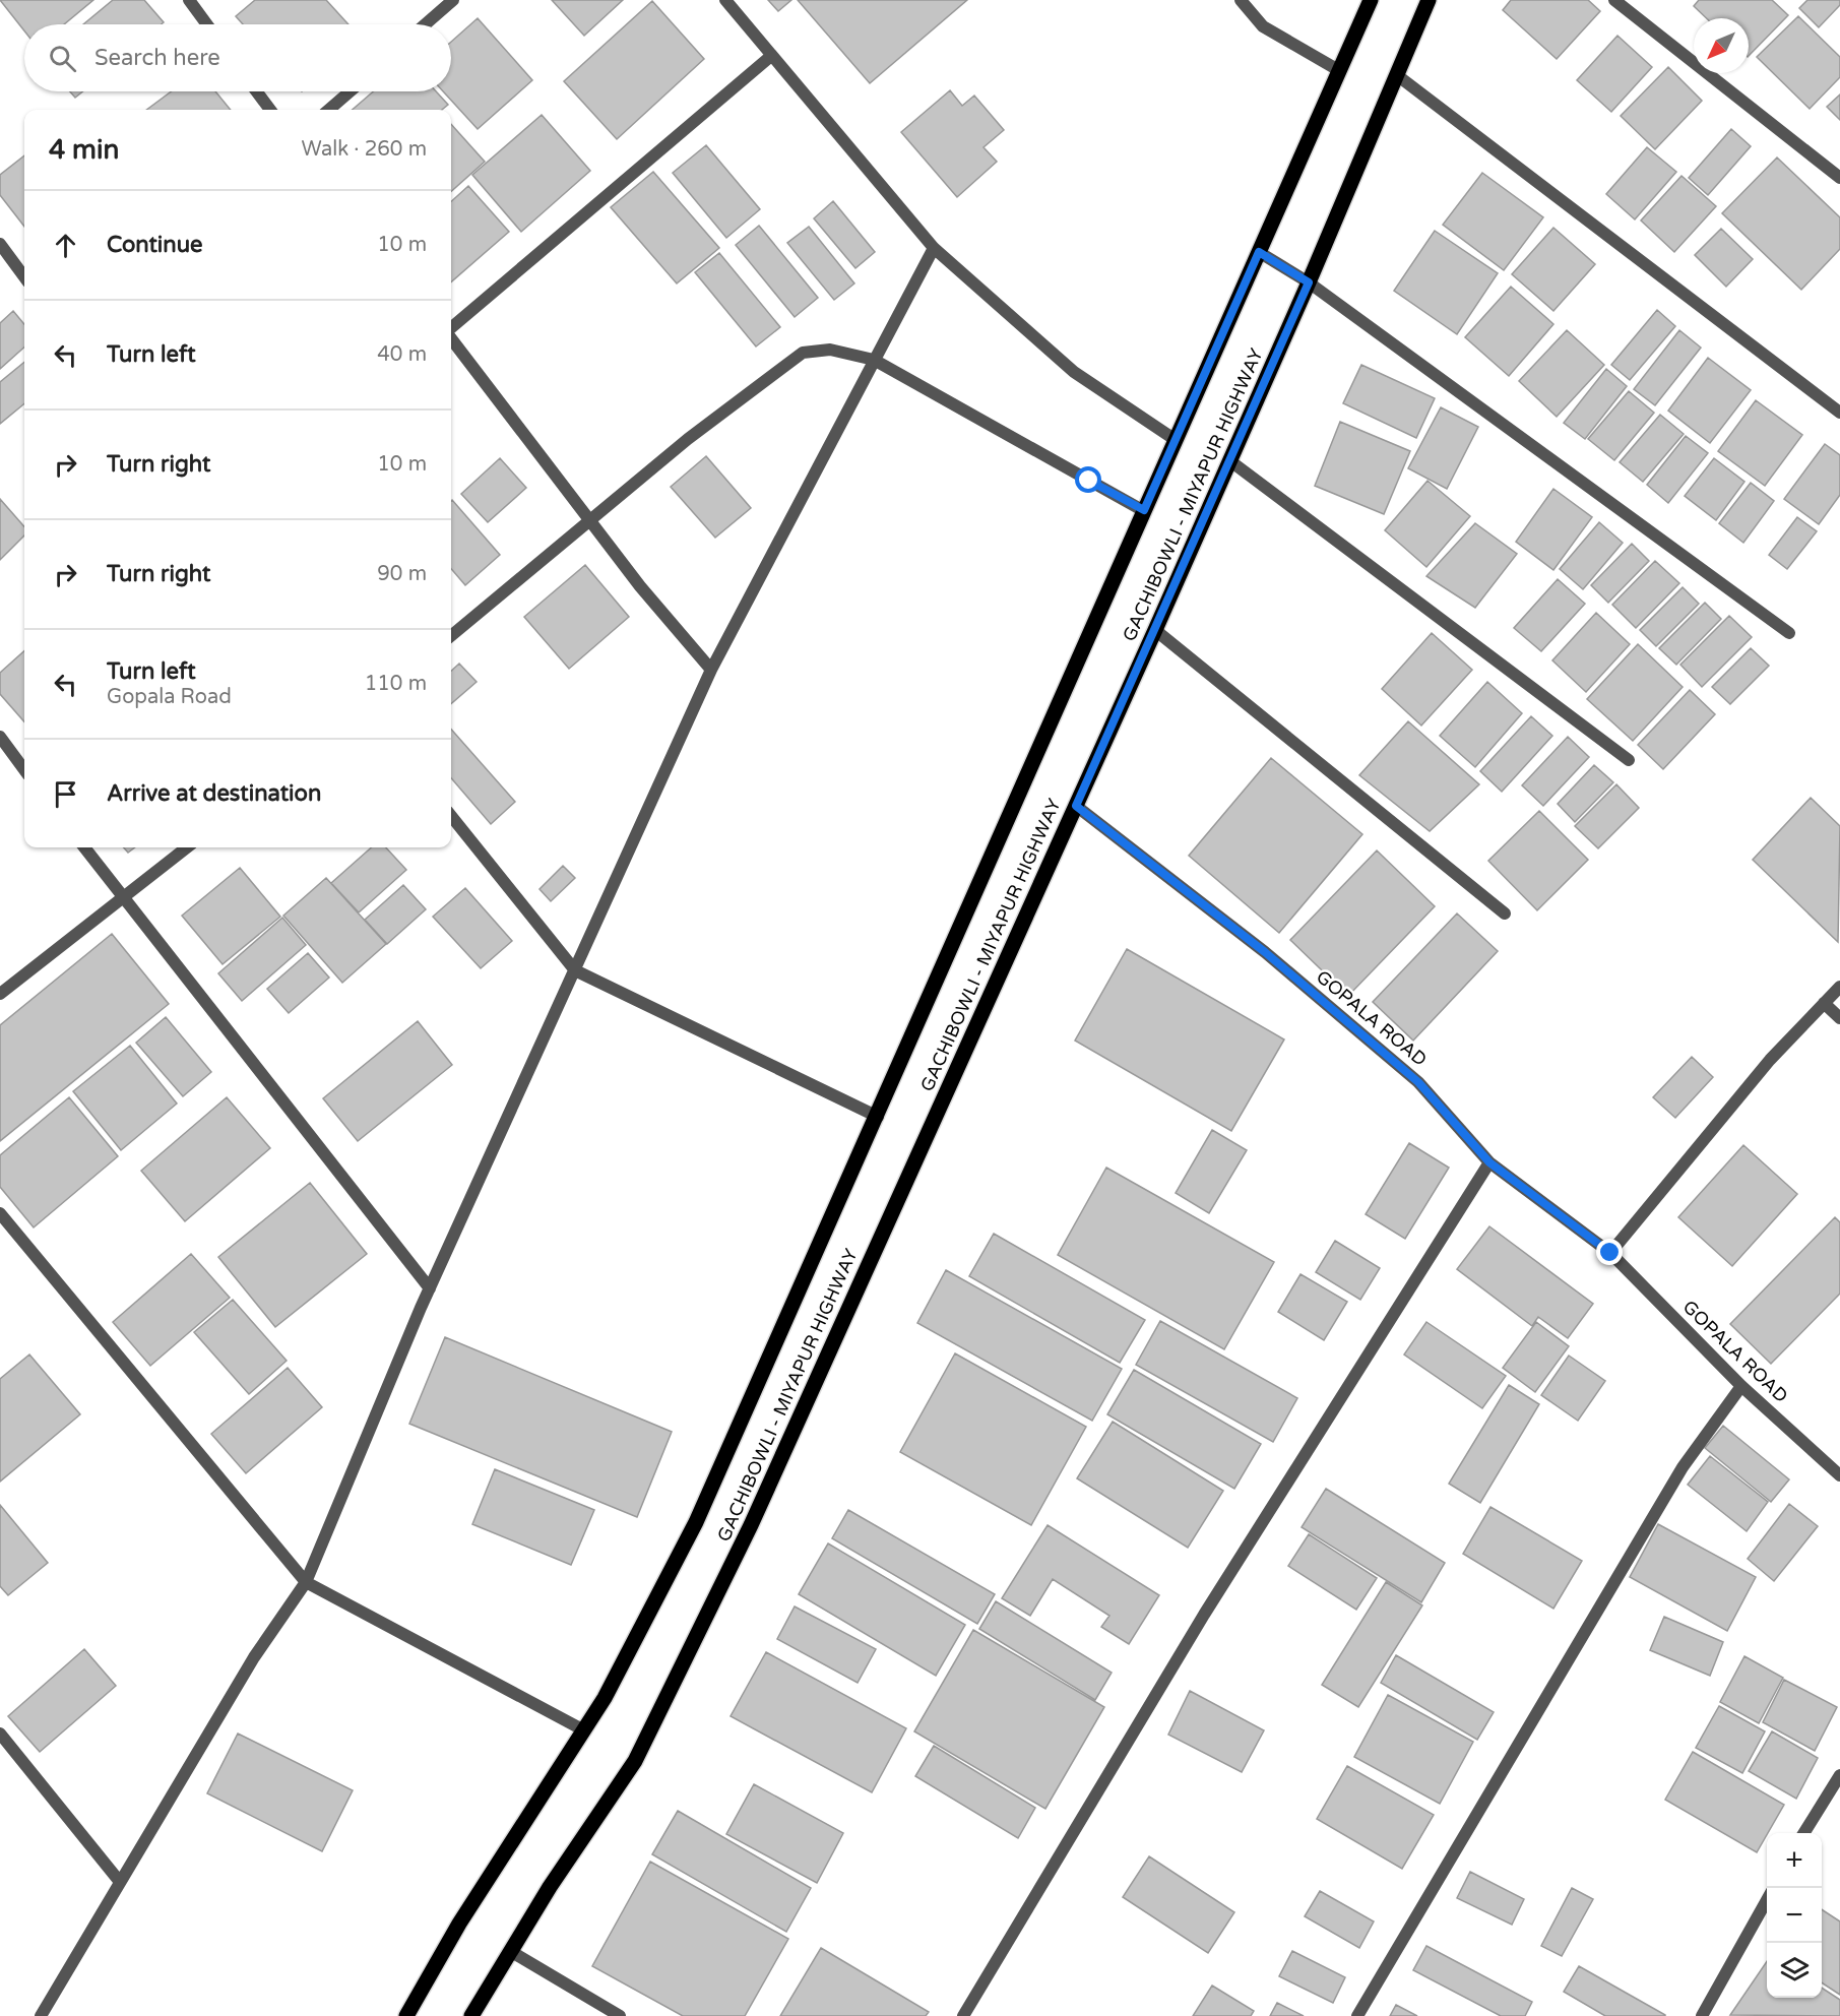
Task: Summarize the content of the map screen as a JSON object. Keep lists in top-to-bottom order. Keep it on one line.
{"streets":{"main road":["GACHIBOWLI - MIYAPUR HIGHWAY"],"street":["GOPALA ROAD"]},"crossings":[["GACHIBOWLI - MIYAPUR HIGHWAY","GOPALA ROAD"]],"north":"bottom left","page":{"search":"Search here","heading":["4 min","Walk · 260 m"],"list":[["Continue","10 m"],["Turn left","40 m"],["Turn right","10 m"],["Turn right","90 m"],["Turn left","Gopala Road","110 m"],"Arrive at destination"],"map_buttons":["+","−"]}}
